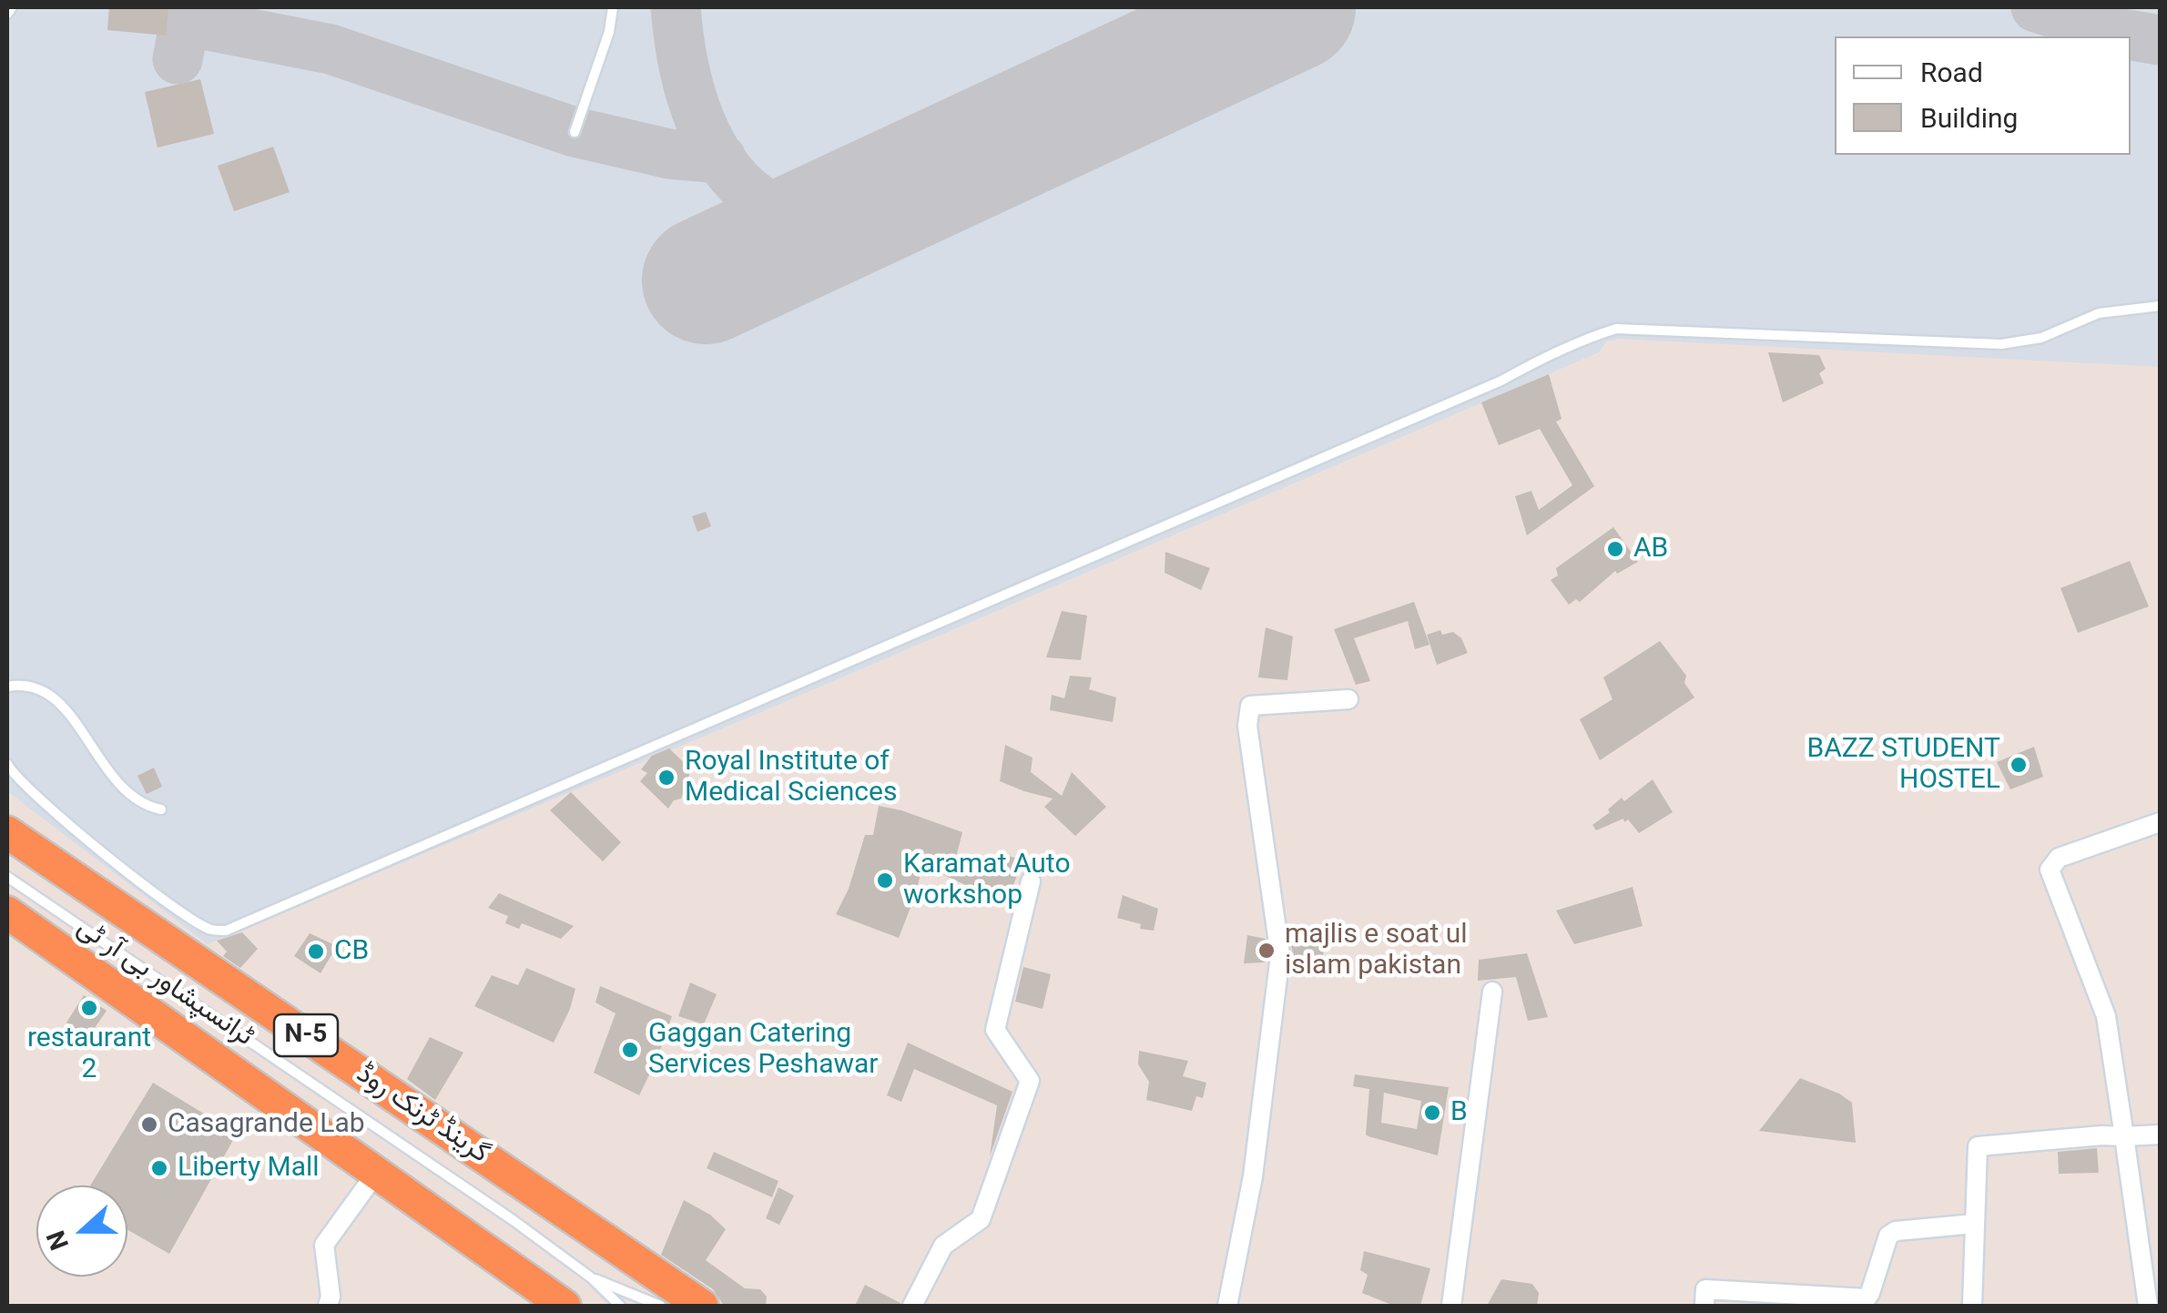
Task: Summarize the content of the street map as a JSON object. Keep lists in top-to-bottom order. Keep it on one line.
{"streets":{"highway":["N-5","گرینڈ ٹرنک روڈ"],"lane":["ٹرانسپشاور بی آر ٹی"]},"places":["AB","BAZZ STUDENT HOSTEL","Royal Institute of Medical Sciences","Karamat Auto workshop","majlis e soat ul islam pakistan","CB","restaurant 2","Gaggan Catering Services Peshawar","B","Casagrande Lab","Liberty Mall"],"legend":["Road","Building"],"north":"left"}
